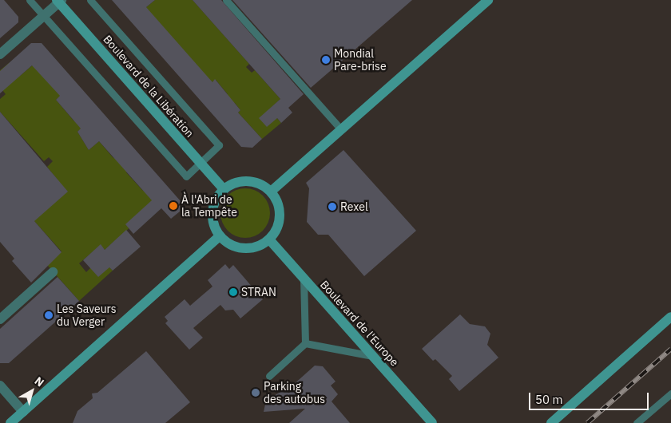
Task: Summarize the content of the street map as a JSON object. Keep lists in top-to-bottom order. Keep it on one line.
{"streets":{"main road":["Boulevard de la Libération","Boulevard de l'Europe"]},"crossings":[["Boulevard de la Libération","Boulevard de l'Europe"]],"places":["Mondial Pare-brise","À l'Abri de la Tempête","Rexel","STRAN","Les Saveurs du Verger","Parking des autobus"],"scale_bar":"50 m","north":"top right"}
